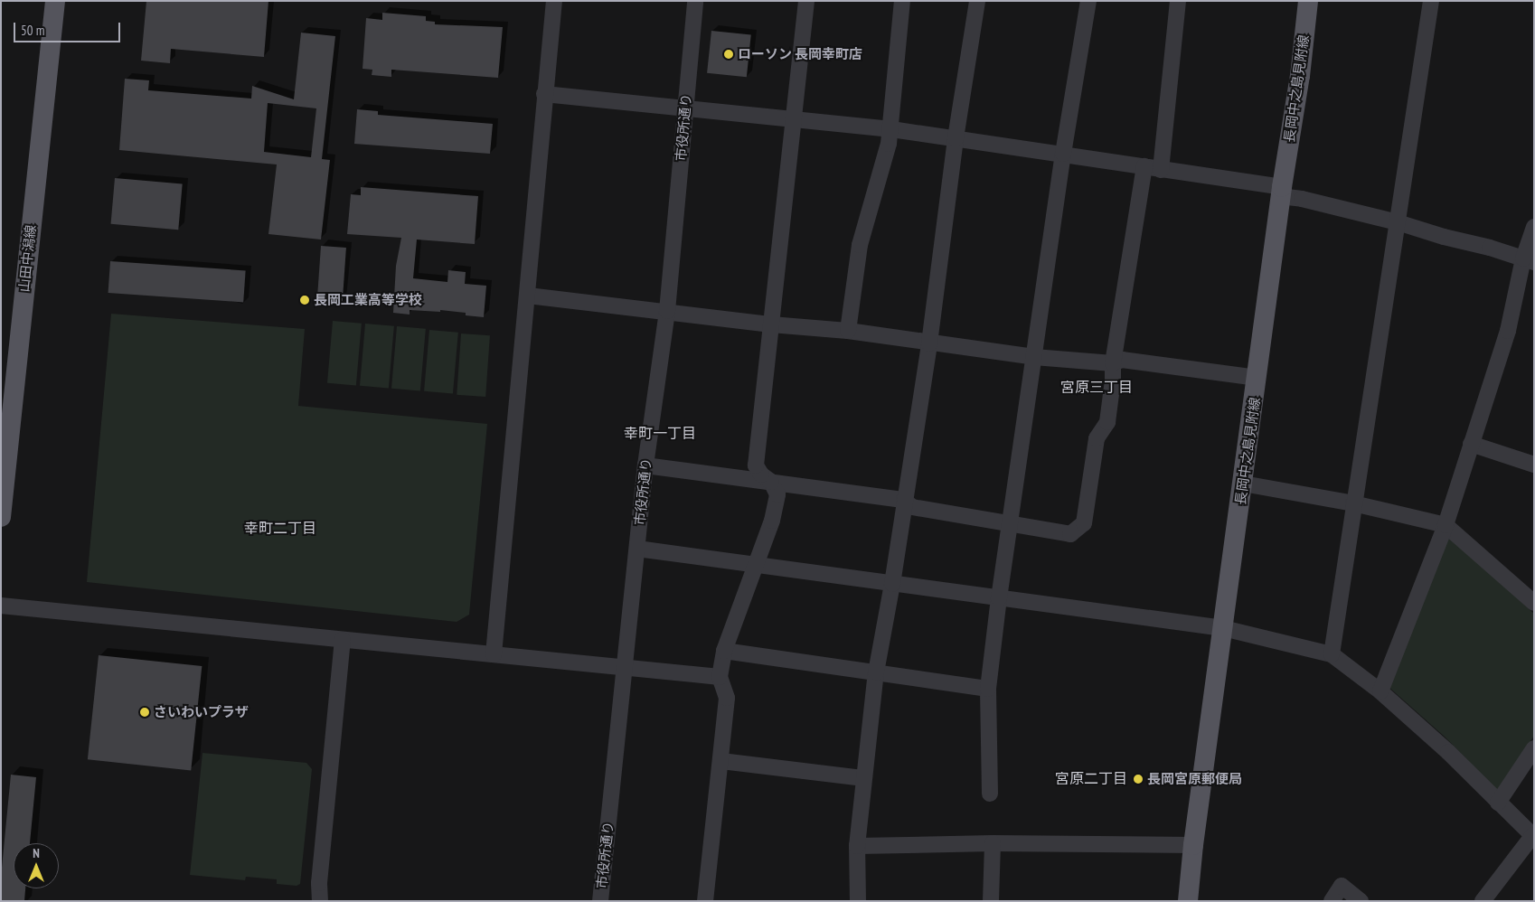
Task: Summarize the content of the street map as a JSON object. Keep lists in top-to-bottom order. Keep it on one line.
{"streets":{"main road":["長岡中之島見附線","山田中潟線"],"street":["市役所通り"]},"districts":["宮原三丁目","幸町一丁目","幸町二丁目","宮原二丁目"],"places":["ローソン 長岡幸町店","長岡工業高等学校","さいわいプラザ","長岡宮原郵便局"],"scale_bar":"50 m","north":"top"}
